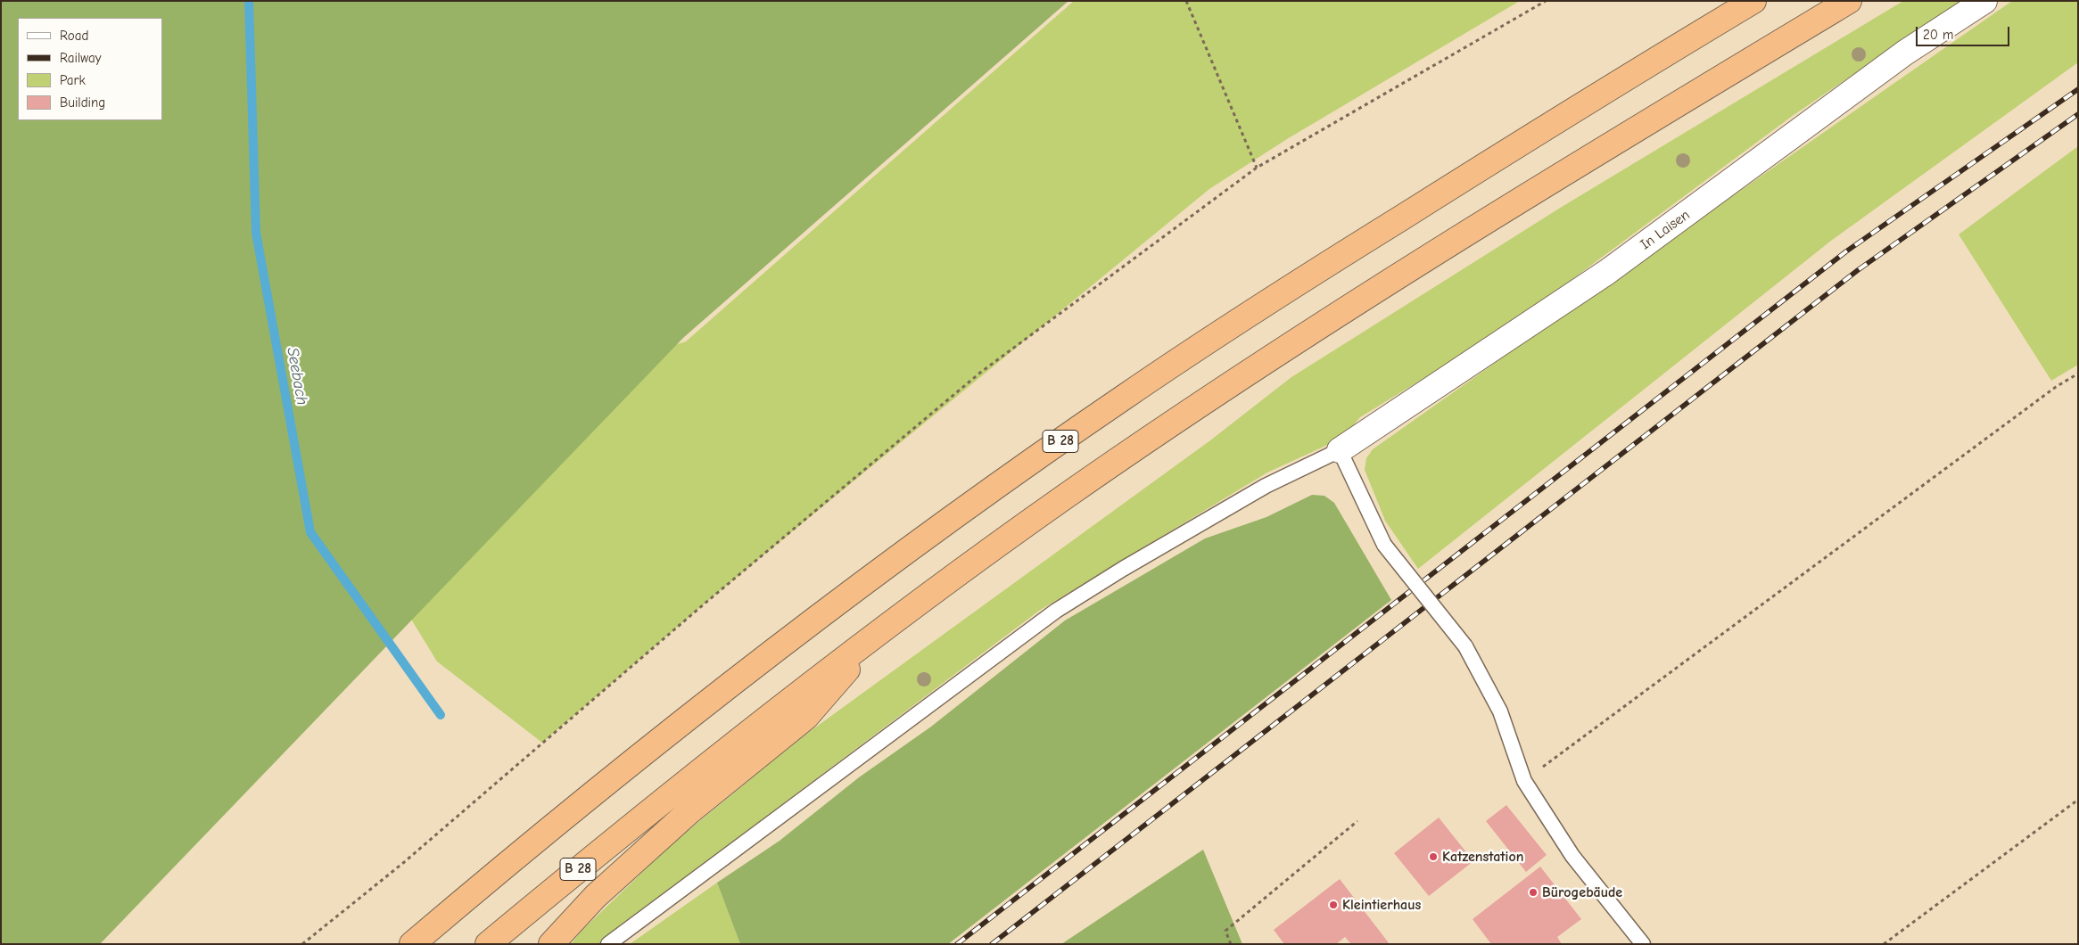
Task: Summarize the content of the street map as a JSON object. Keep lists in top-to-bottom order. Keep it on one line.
{"streets":{"highway":["B 28"],"street":["In Laisen"]},"water":["Seebach"],"places":["Katzenstation","Bürogebäude","Kleintierhaus"],"legend":["Road","Railway","Park","Building"],"scale_bar":"20 m"}
